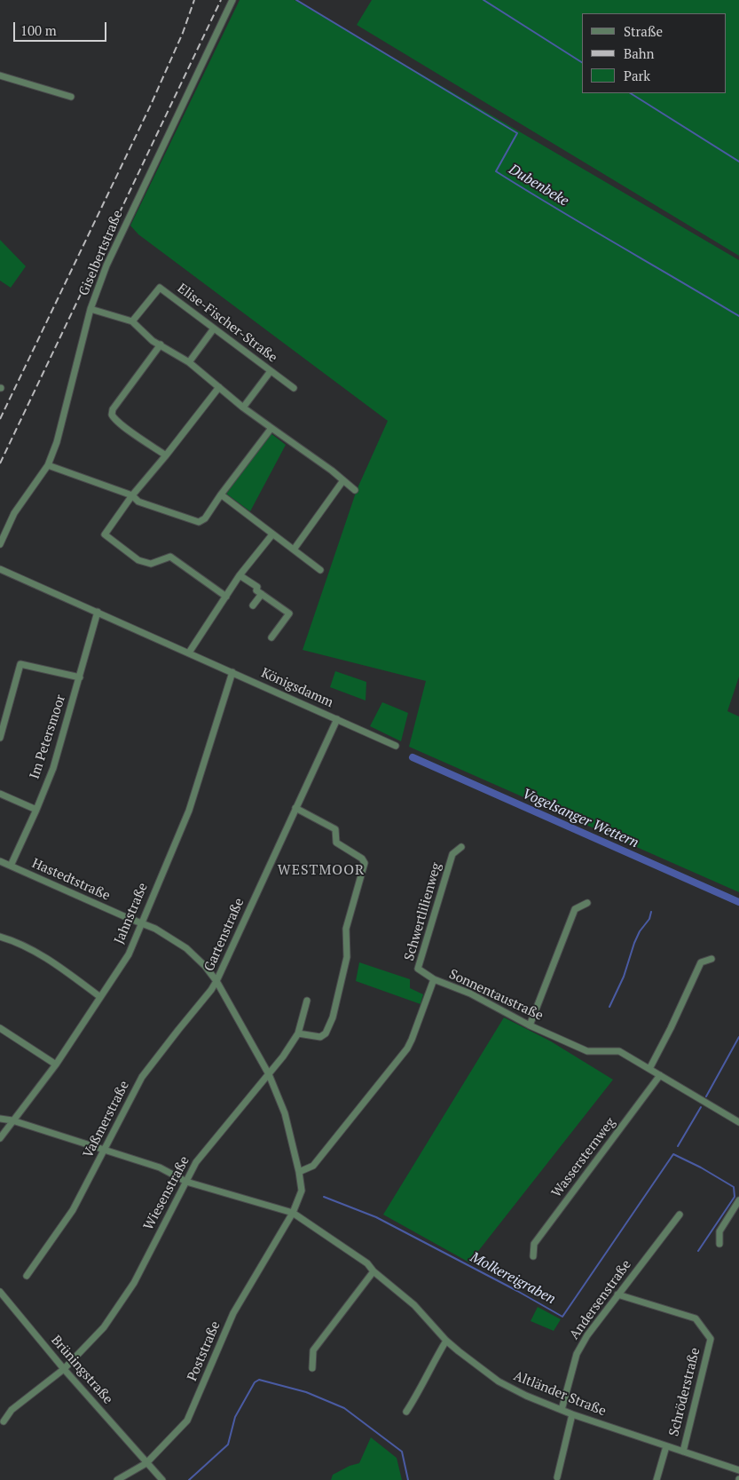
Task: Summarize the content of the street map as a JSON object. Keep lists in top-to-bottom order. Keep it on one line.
{"streets":{"street":["Giselbertstraße","Elise-Fischer-Straße","Königsdamm","Im Petersmoor","Hastedtstraße","Schwertlilienweg","Jahnstraße","Gartenstraße","Sonnentaustraße","Vaßmerstraße","Wassersternweg","Wiesenstraße","Andersenstraße","Poststraße","Brüningstraße","Schröderstraße","Altländer Straße"]},"crossings":[["Königsdamm","Im Petersmoor"],["Königsdamm","Jahnstraße"],["Königsdamm","Gartenstraße"],["Im Petersmoor","Hastedtstraße"],["Hastedtstraße","Jahnstraße"],["Hastedtstraße","Gartenstraße"],["Hastedtstraße","Vaßmerstraße"],["Schwertlilienweg","Sonnentaustraße"],["Jahnstraße","Altländer Straße"],["Gartenstraße","Sonnentaustraße"],["Gartenstraße","Vaßmerstraße"],["Gartenstraße","Wiesenstraße"],["Gartenstraße","Poststraße"],["Gartenstraße","Altländer Straße"],["Vaßmerstraße","Altländer Straße"],["Wiesenstraße","Brüningstraße"],["Wiesenstraße","Altländer Straße"],["Andersenstraße","Schröderstraße"],["Andersenstraße","Altländer Straße"],["Poststraße","Brüningstraße"],["Poststraße","Altländer Straße"],["Schröderstraße","Altländer Straße"]],"districts":["WESTMOOR"],"water":["Dubenbeke","Vogelsanger Wettern","Molkereigraben"],"legend":["Straße","Bahn","Park"],"scale_bar":"100 m"}
